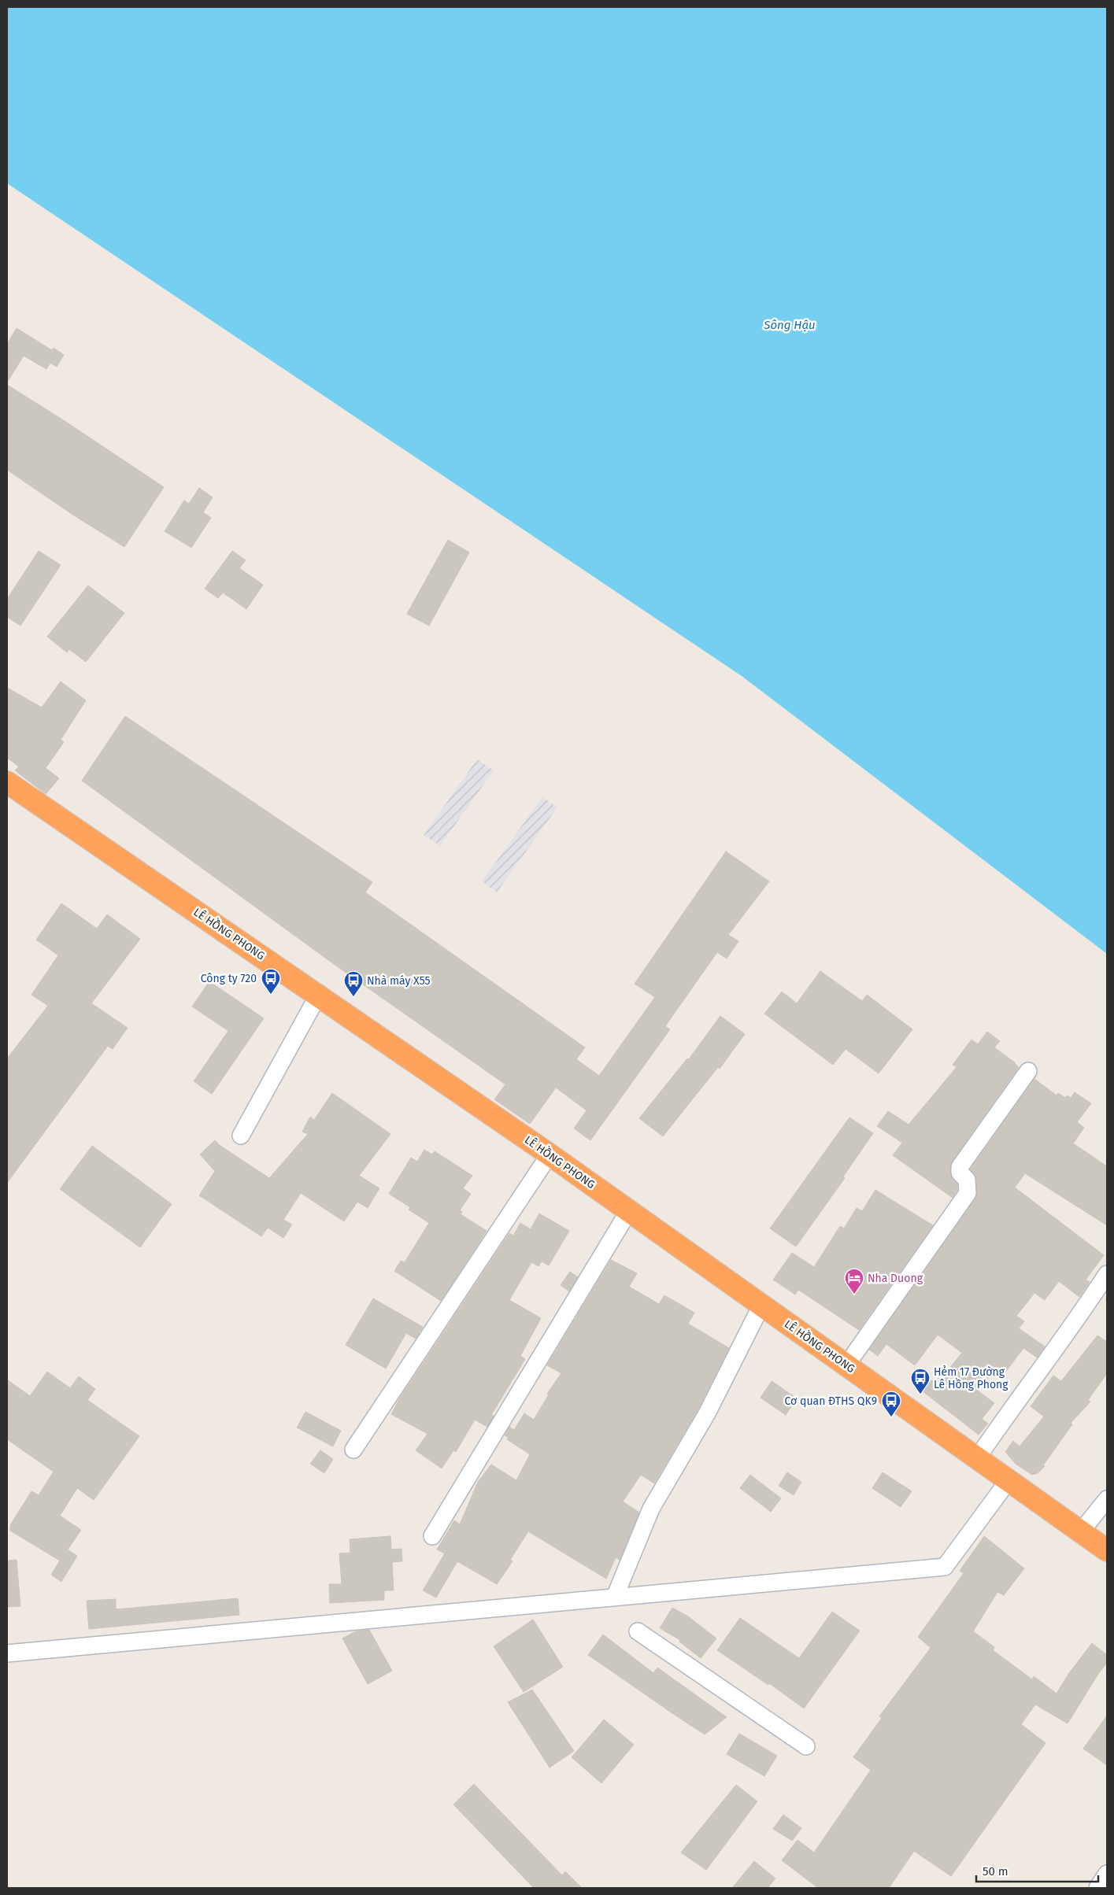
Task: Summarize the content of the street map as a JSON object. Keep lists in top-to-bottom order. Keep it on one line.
{"streets":{"highway":["LÊ HỒNG PHONG"]},"water":["Sông Hậu"],"places":{"bus stop":["Công ty 720","Nhà máy X55","Hẻm 17 Đường Lê Hồng Phong","Cơ quan ĐTHS QK9"],"hotel":["Nha Duong"]},"scale_bar":"50 m"}
